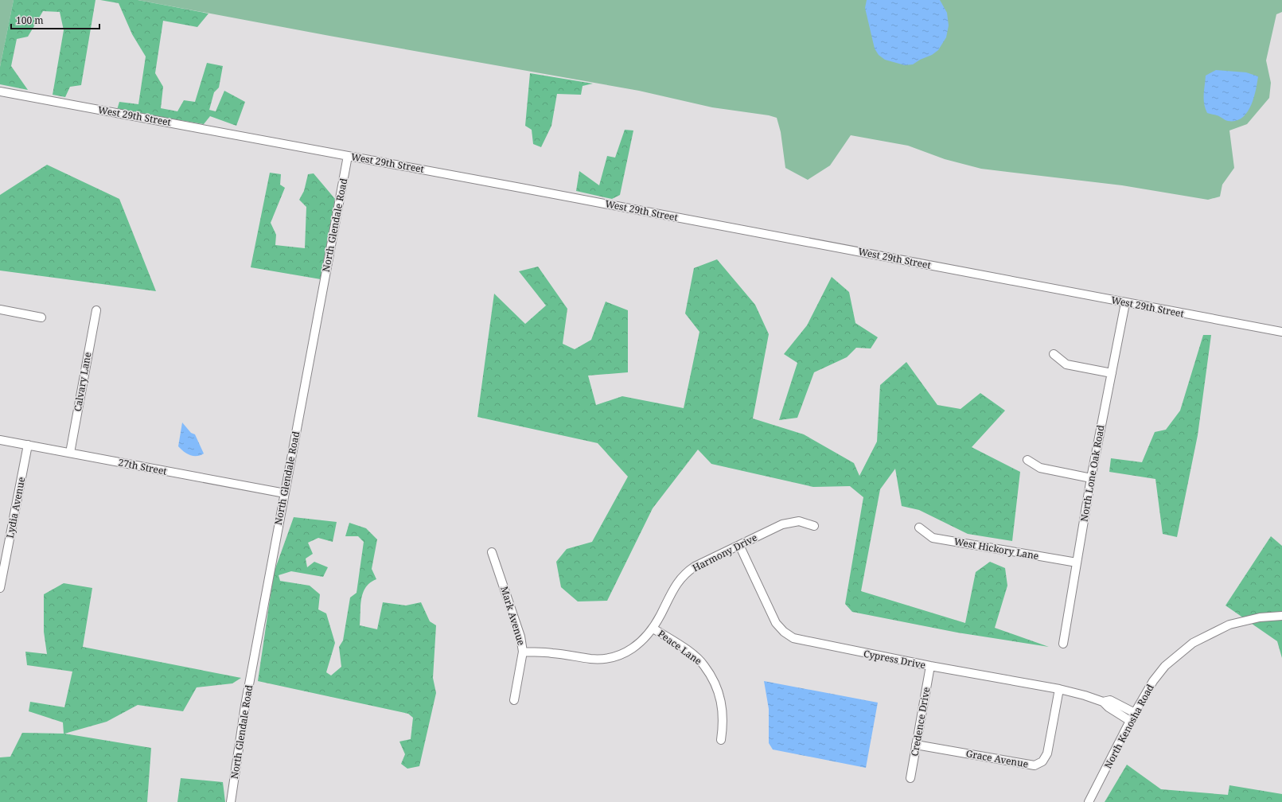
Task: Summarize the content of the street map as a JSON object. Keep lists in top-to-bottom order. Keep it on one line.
{"streets":{"street":["West 29th Street","North Glendale Road","Calvary Lane","27th Street","North Lone Oak Road","Lydia Avenue","West Hickory Lane","Harmony Drive","Mark Avenue","Peace Lane","Cypress Drive","Credence Drive","North Kenosha Road","Grace Avenue"]},"crossings":[["West 29th Street","North Glendale Road"],["West 29th Street","North Lone Oak Road"],["North Glendale Road","27th Street"],["Calvary Lane","27th Street"],["27th Street","Lydia Avenue"],["North Lone Oak Road","West Hickory Lane"],["Harmony Drive","Mark Avenue"],["Harmony Drive","Peace Lane"],["Harmony Drive","Cypress Drive"],["Cypress Drive","Credence Drive"],["Cypress Drive","North Kenosha Road"],["Cypress Drive","Grace Avenue"],["Credence Drive","Grace Avenue"]],"scale_bar":"100 m"}
